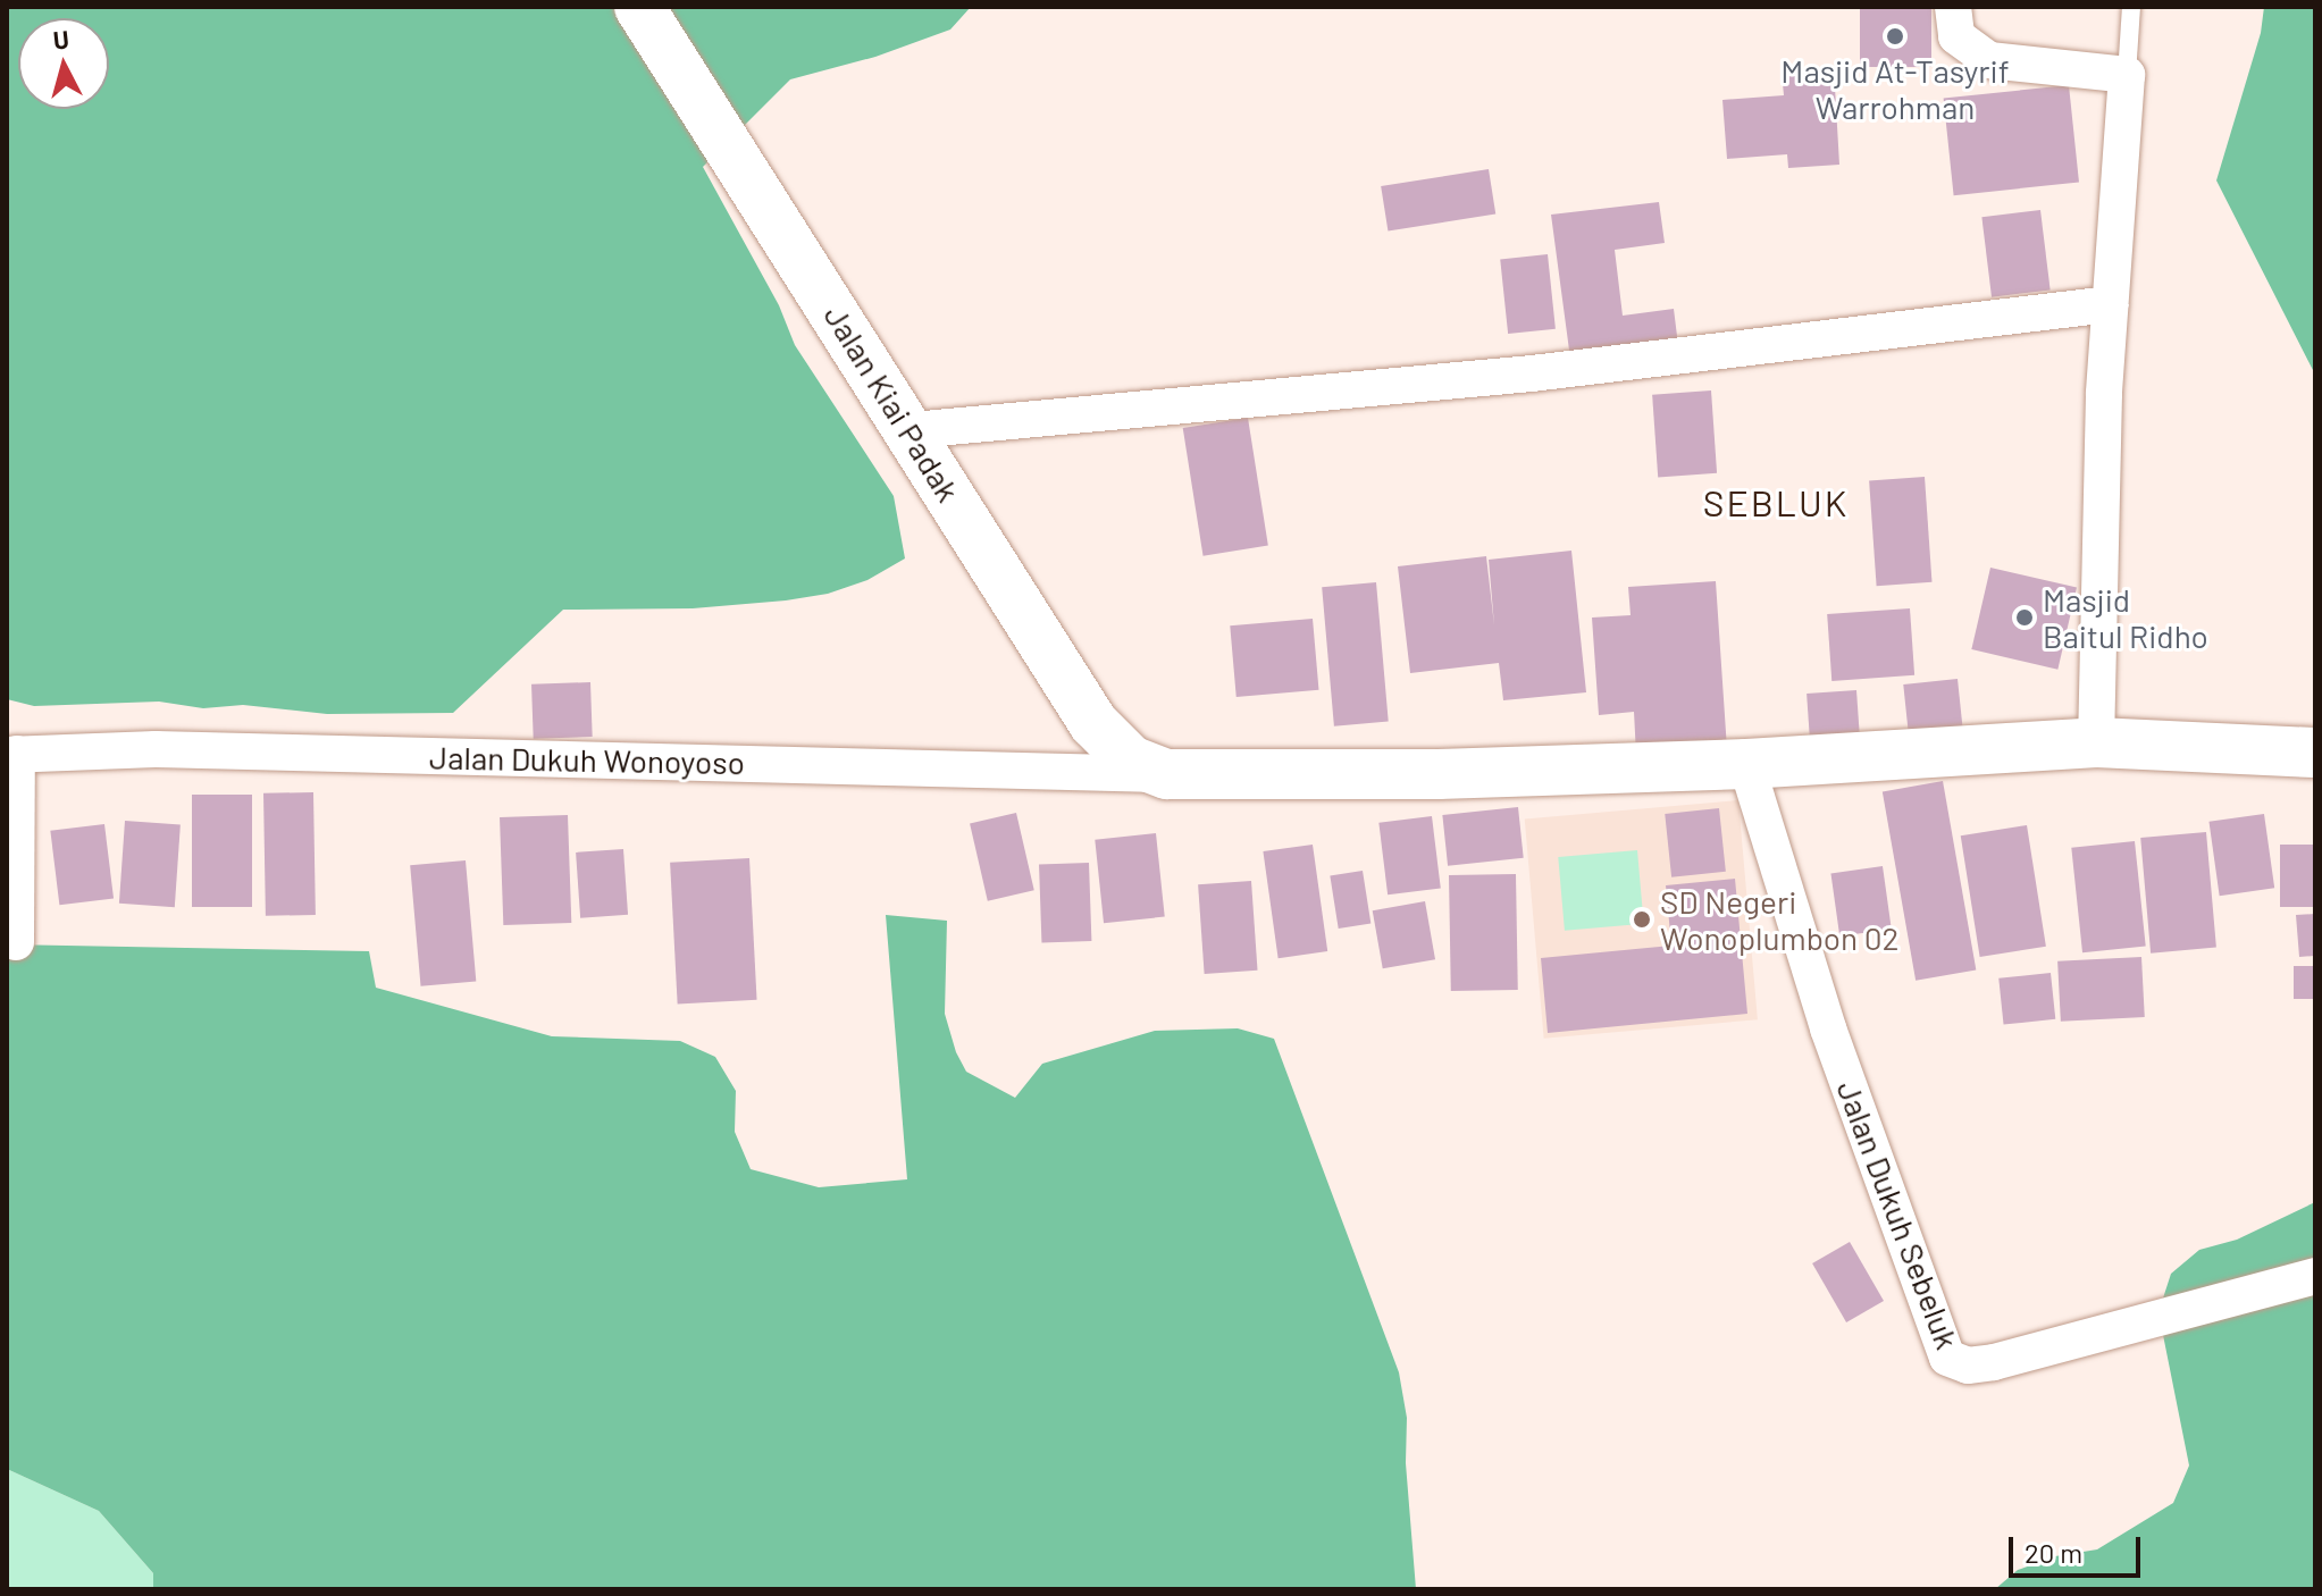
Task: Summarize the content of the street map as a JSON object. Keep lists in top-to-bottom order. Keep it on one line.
{"streets":{"street":["Jalan Kiai Padak","Jalan Dukuh Wonoyoso","Jalan Dukuh Sebeluk"]},"crossings":[["Jalan Kiai Padak","Jalan Dukuh Wonoyoso"]],"districts":["SEBLUK"],"places":["Masjid At-Tasyrif Warrohman","Masjid Baitul Ridho","SD Negeri Wonoplumbon 02"],"scale_bar":"20 m","north":"top"}
